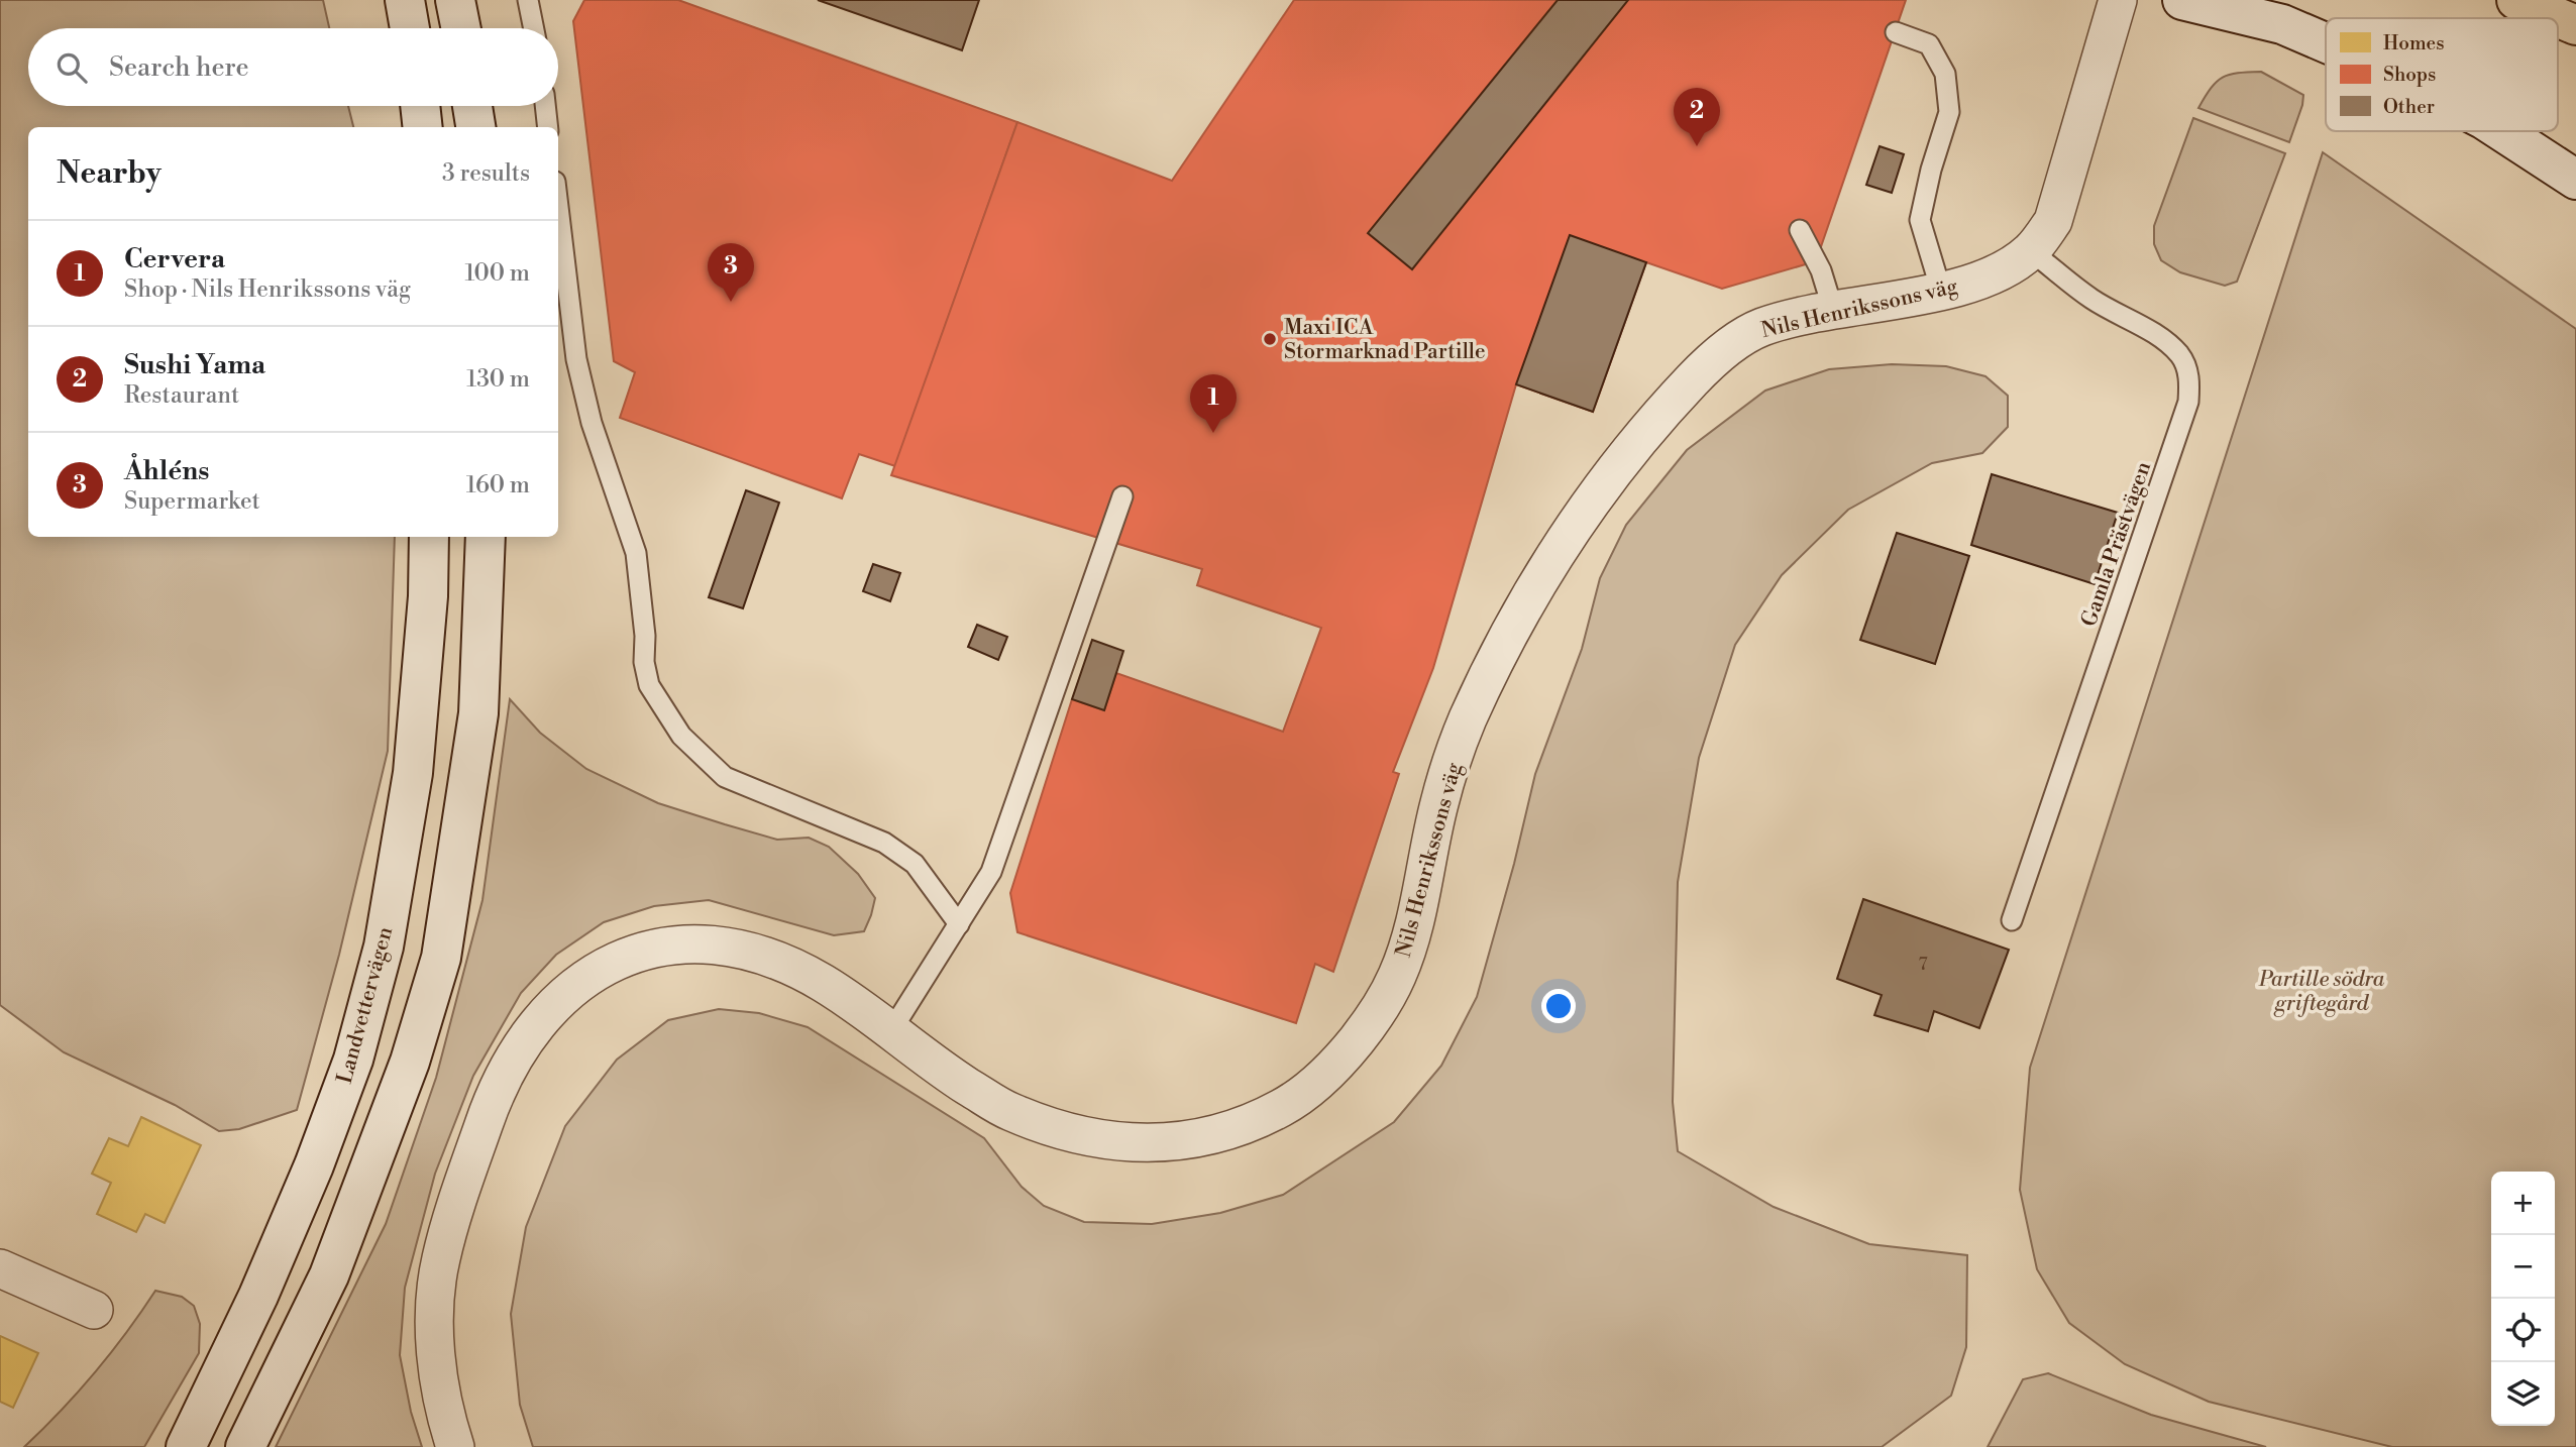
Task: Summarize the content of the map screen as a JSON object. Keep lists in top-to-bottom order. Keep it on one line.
{"streets":{"street":["Nils Henrikssons väg","Landvettervägen"],"lane":["Gamla Prästvägen"]},"crossings":[["Nils Henrikssons väg","Gamla Prästvägen"]],"parks":["Partille södra griftegård"],"places":["Maxi ICA Stormarknad Partille"],"house_numbers":["7"],"legend":["Homes","Shops","Other"],"page":{"search":"Search here","pins":["2","3","1"],"heading":["Nearby","3 results"],"list":[{"mark":"1","name":"Cervera","note":"Shop · Nils Henrikssons väg","value":"100 m"},{"mark":"2","name":"Sushi Yama","note":"Restaurant","value":"130 m"},{"mark":"3","name":"Åhléns","note":"Supermarket","value":"160 m"}],"map_buttons":["+","−"]}}
